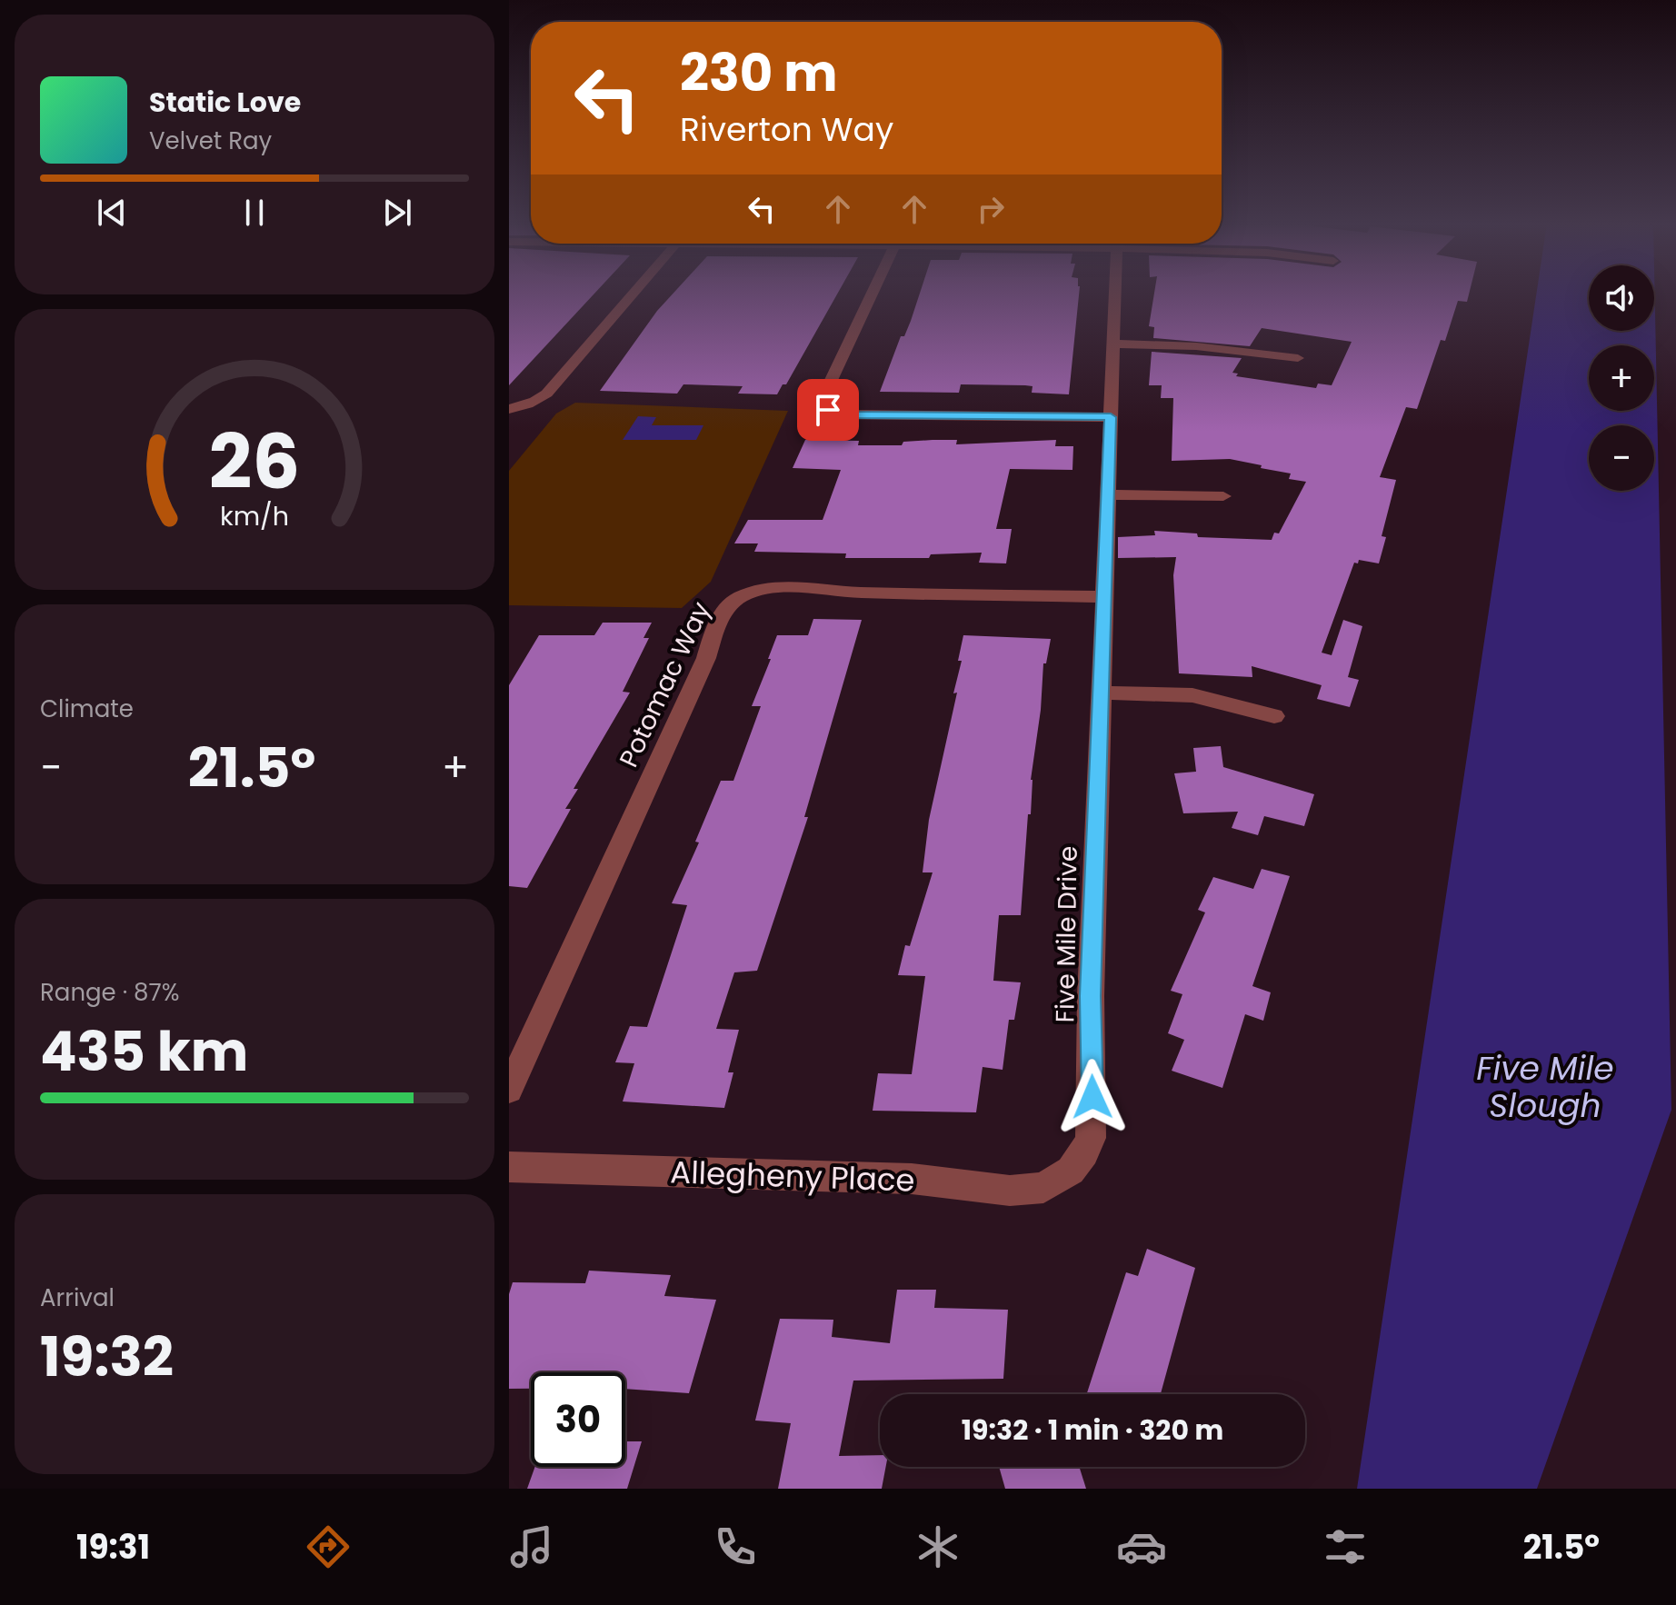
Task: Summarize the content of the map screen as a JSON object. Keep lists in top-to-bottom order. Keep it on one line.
{"streets":{"street":["Potomac Way","Five Mile Drive","Allegheny Place"]},"crossings":[["Potomac Way","Five Mile Drive"],["Five Mile Drive","Allegheny Place"]],"water":["Five Mile Slough"],"page":{"turn":["230 m","Riverton Way"],"song":["Static Love","Velvet Ray"],"map_buttons":["+","−"],"tile":["Climate",["Range · 87%","435 km"],["Arrival","19:32"]],"heat":["−","21.5°","+"],"limit":"30","trip":"19:32 · 1 min · 320 m","tabs":["19:31","21.5°"],"gauge":["26","km/h"]}}
